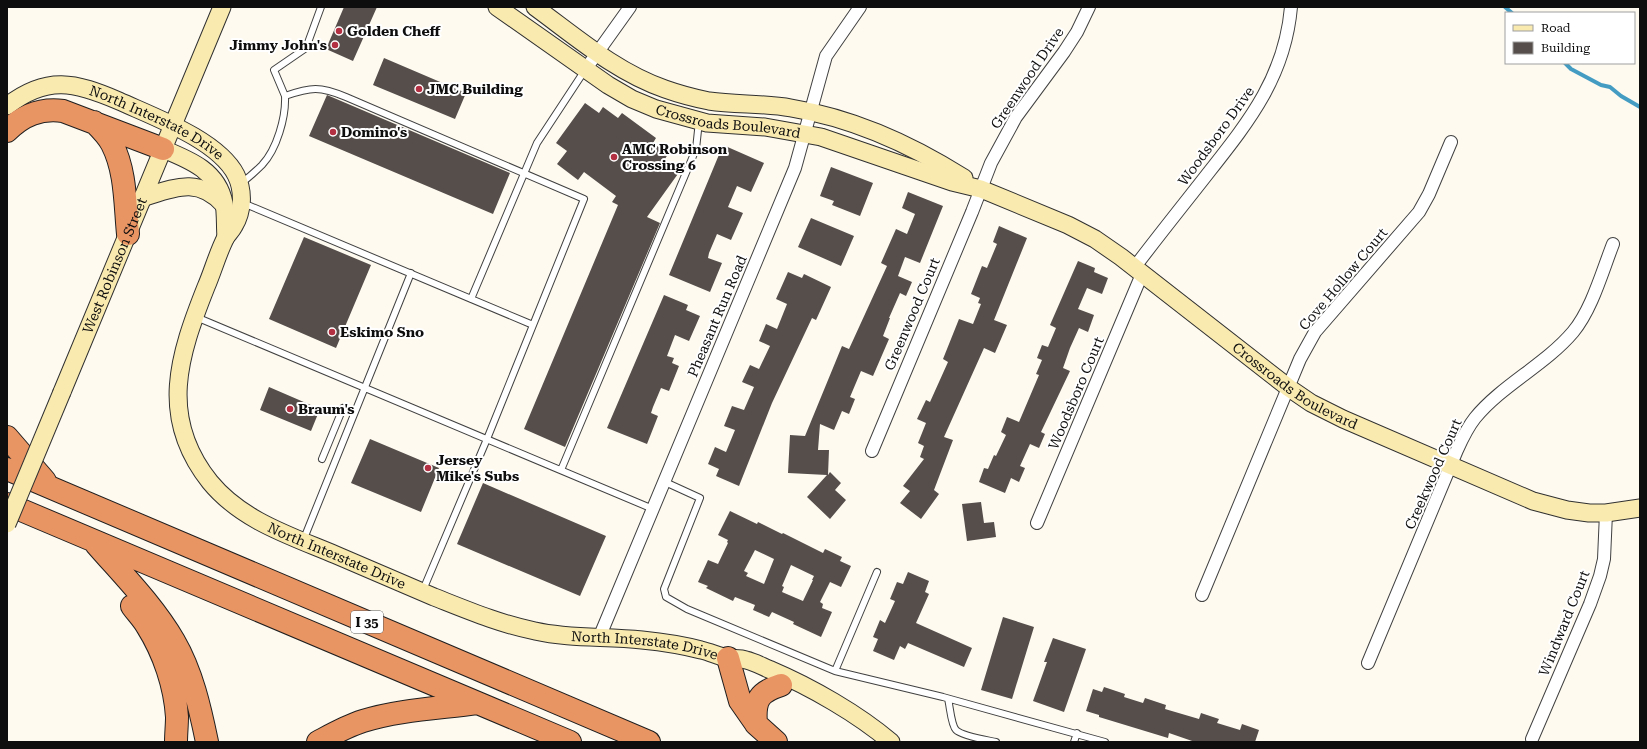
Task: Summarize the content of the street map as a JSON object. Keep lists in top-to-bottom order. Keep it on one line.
{"streets":{"highway":["I 35"],"street":["Greenwood Drive","Crossroads Boulevard","North Interstate Drive","Woodsboro Drive","West Robinson Street","Cove Hollow Court","Greenwood Court","Pheasant Run Road","Woodsboro Court","Creekwood Court","Windward Court"]},"crossings":[["Greenwood Drive","Crossroads Boulevard"],["Greenwood Drive","Greenwood Court"],["Crossroads Boulevard","Woodsboro Drive"],["Crossroads Boulevard","Cove Hollow Court"],["Crossroads Boulevard","Greenwood Court"],["Crossroads Boulevard","Pheasant Run Road"],["Crossroads Boulevard","Woodsboro Court"],["Crossroads Boulevard","Creekwood Court"],["Crossroads Boulevard","Windward Court"],["North Interstate Drive","West Robinson Street"],["North Interstate Drive","Pheasant Run Road"],["Woodsboro Drive","Woodsboro Court"]],"places":["Golden Cheff","Jimmy John's","JMC Building","Domino's","AMC Robinson Crossing 6","Eskimo Sno","Braum's","Jersey Mike's Subs"],"legend":["Road","Building"]}
